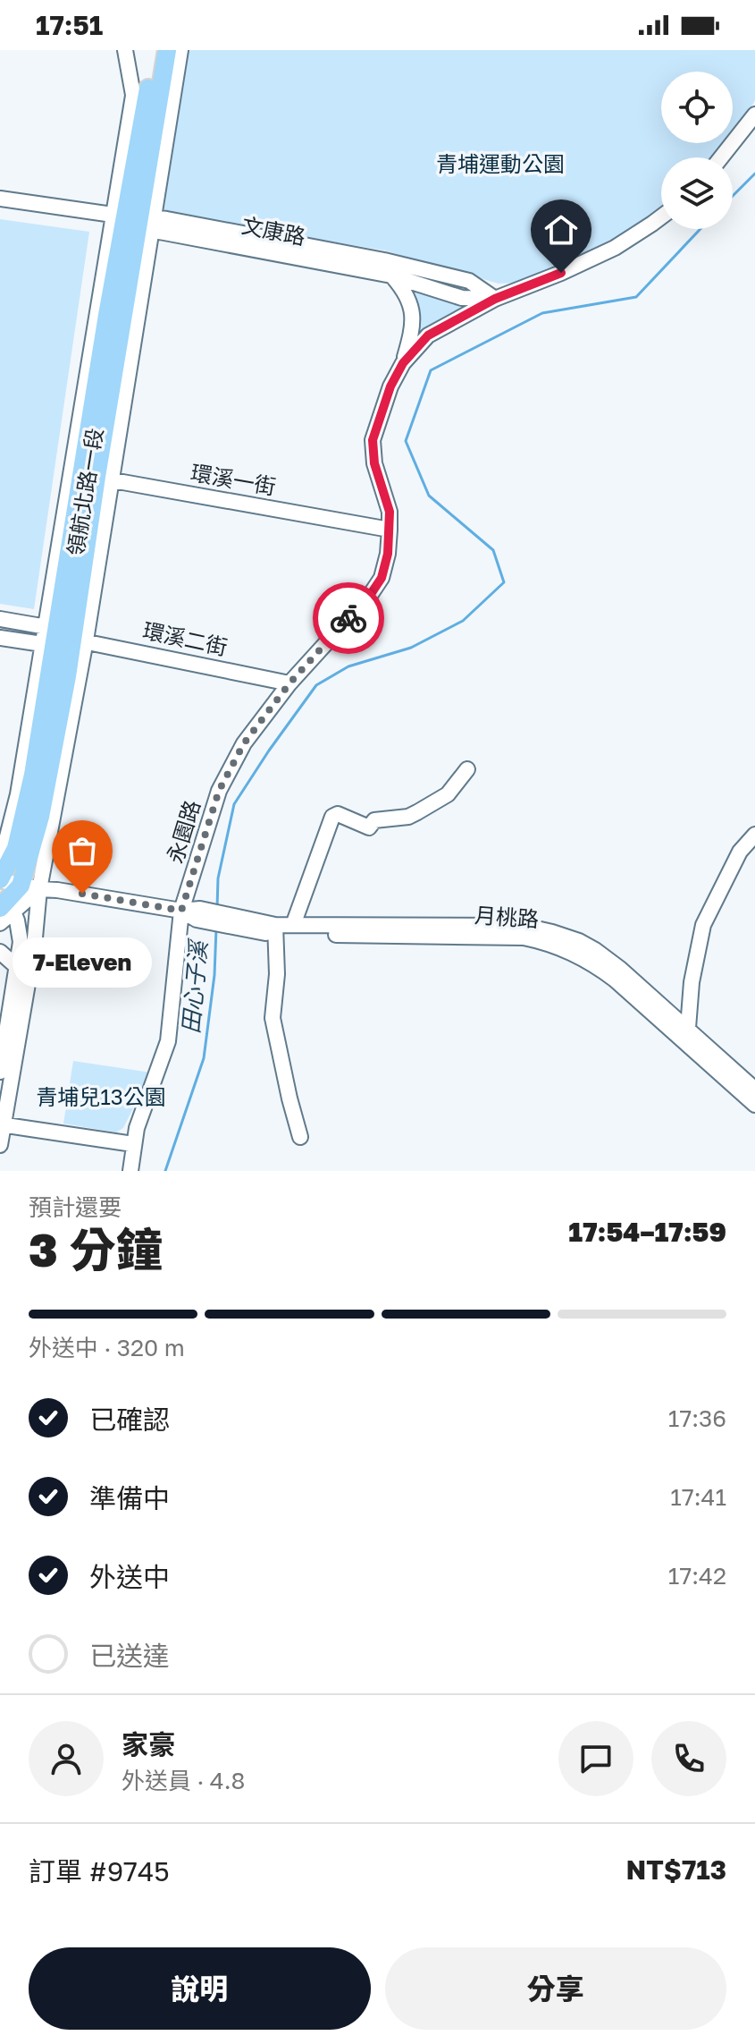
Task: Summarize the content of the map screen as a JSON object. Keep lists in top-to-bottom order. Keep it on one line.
{"streets":{"main road":["領航北路一段"],"street":["文康路","環溪一街","環溪二街","永園路","月桃路"]},"crossings":[["文康路","領航北路一段"],["文康路","永園路"],["環溪一街","領航北路一段"],["環溪一街","永園路"],["領航北路一段","環溪二街"],["環溪二街","永園路"],["永園路","月桃路"]],"water":["田心子溪"],"parks":["青埔運動公園","青埔兒13公園"],"places":["7-Eleven"],"page":{"status":"17:51","bubble":"7-Eleven","heading":["3 分鐘","預計還要","17:54–17:59"],"panel":["家豪","外送員 · 4.8","訂單 #9745","NT$713"],"bar":"外送中 · 320 m","list":[["已確認","17:36"],["準備中","17:41"],["外送中","17:42"],"已送達"],"buttons":["說明","分享"]}}
